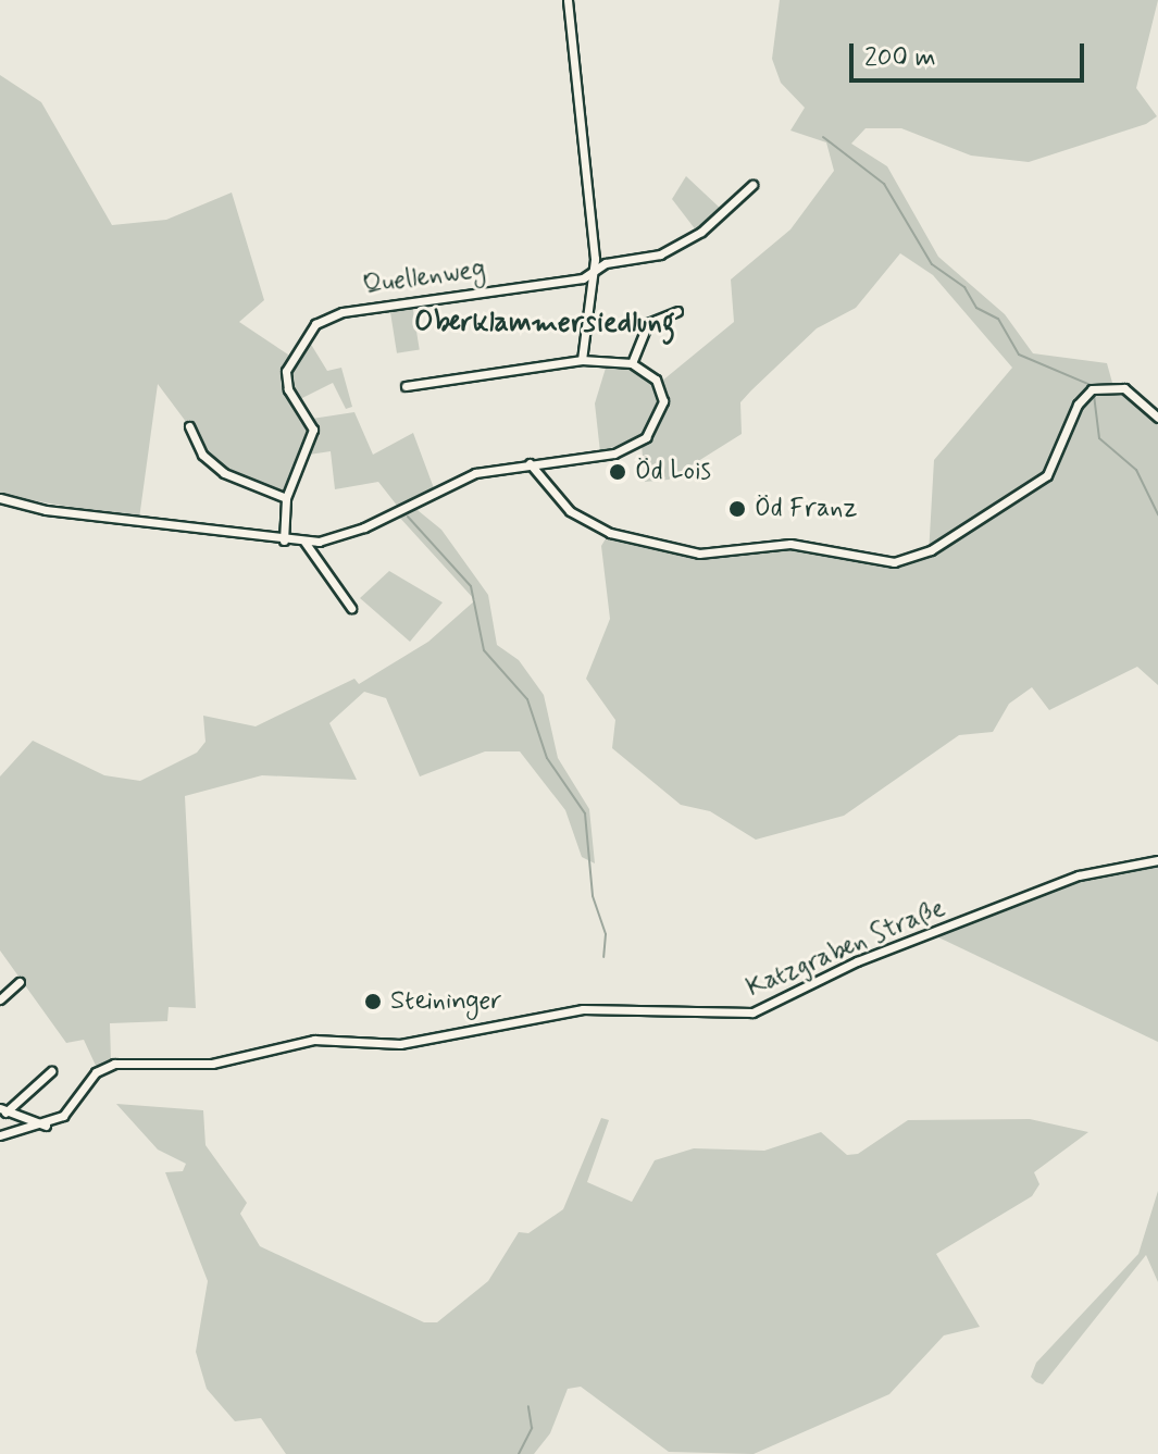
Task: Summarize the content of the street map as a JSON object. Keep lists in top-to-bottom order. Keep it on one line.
{"streets":{"street":["Quellenweg","Katzgraben Straße"]},"districts":["Oberklammersiedlung"],"places":["Öd Lois","Öd Franz","Steininger"],"scale_bar":"200 m"}
